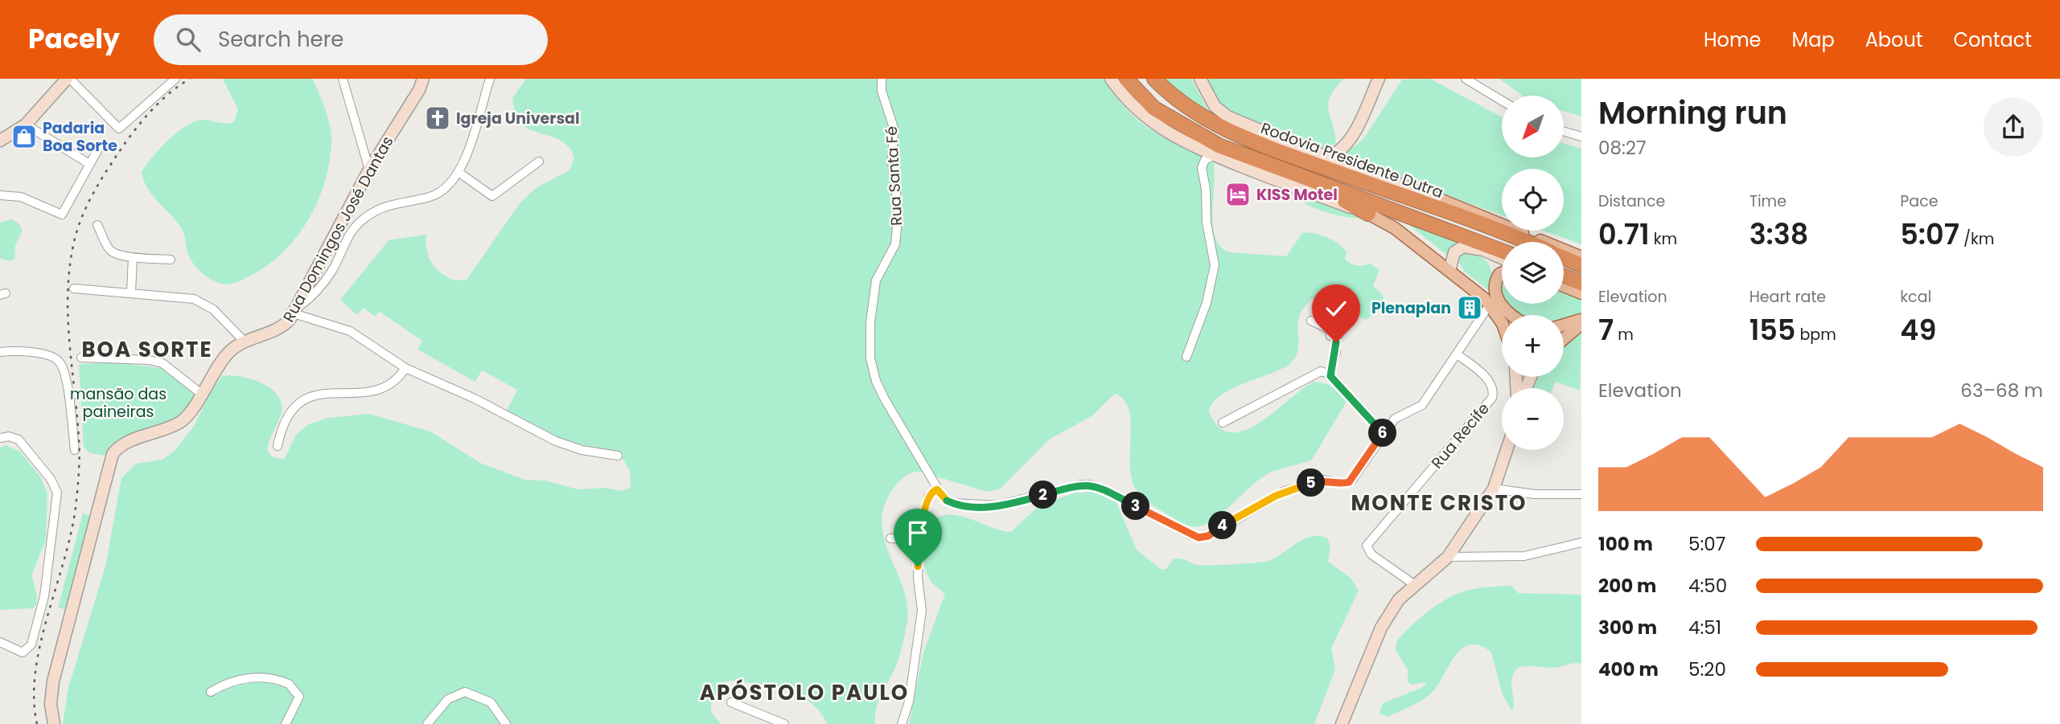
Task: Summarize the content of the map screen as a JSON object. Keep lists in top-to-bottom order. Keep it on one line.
{"streets":{"highway":["Rodovia Presidente Dutra"],"street":["Rua Santa Fé","Rua Domingos José Dantas","Rua Recife"]},"districts":["BOA SORTE","MONTE CRISTO","APÓSTOLO PAULO"],"parks":["mansão das paineiras"],"places":{"church":["Igreja Universal"],"shop":["Padaria Boa Sorte"],"hotel":["KISS Motel"],"building":["Plenaplan"]},"north":"bottom left","page":{"header":"Pacely","search":"Search here","nav":["Home","Map","About","Contact"],"heading":["Morning run","08:27"],"map_buttons":["+","−"],"stats":[["Distance","0.71 km"],["Time","3:38"],["Pace","5:07 /km"],["Elevation","7 m"],["Heart rate","155 bpm"],["kcal","49"]],"chart":["Elevation","63–68 m"],"pins":["6","5","2","3","4"],"list":[{"name":"100 m","note":"5:07"},{"name":"200 m","note":"4:50"},{"name":"300 m","note":"4:51"},{"name":"400 m","note":"5:20"}]}}
